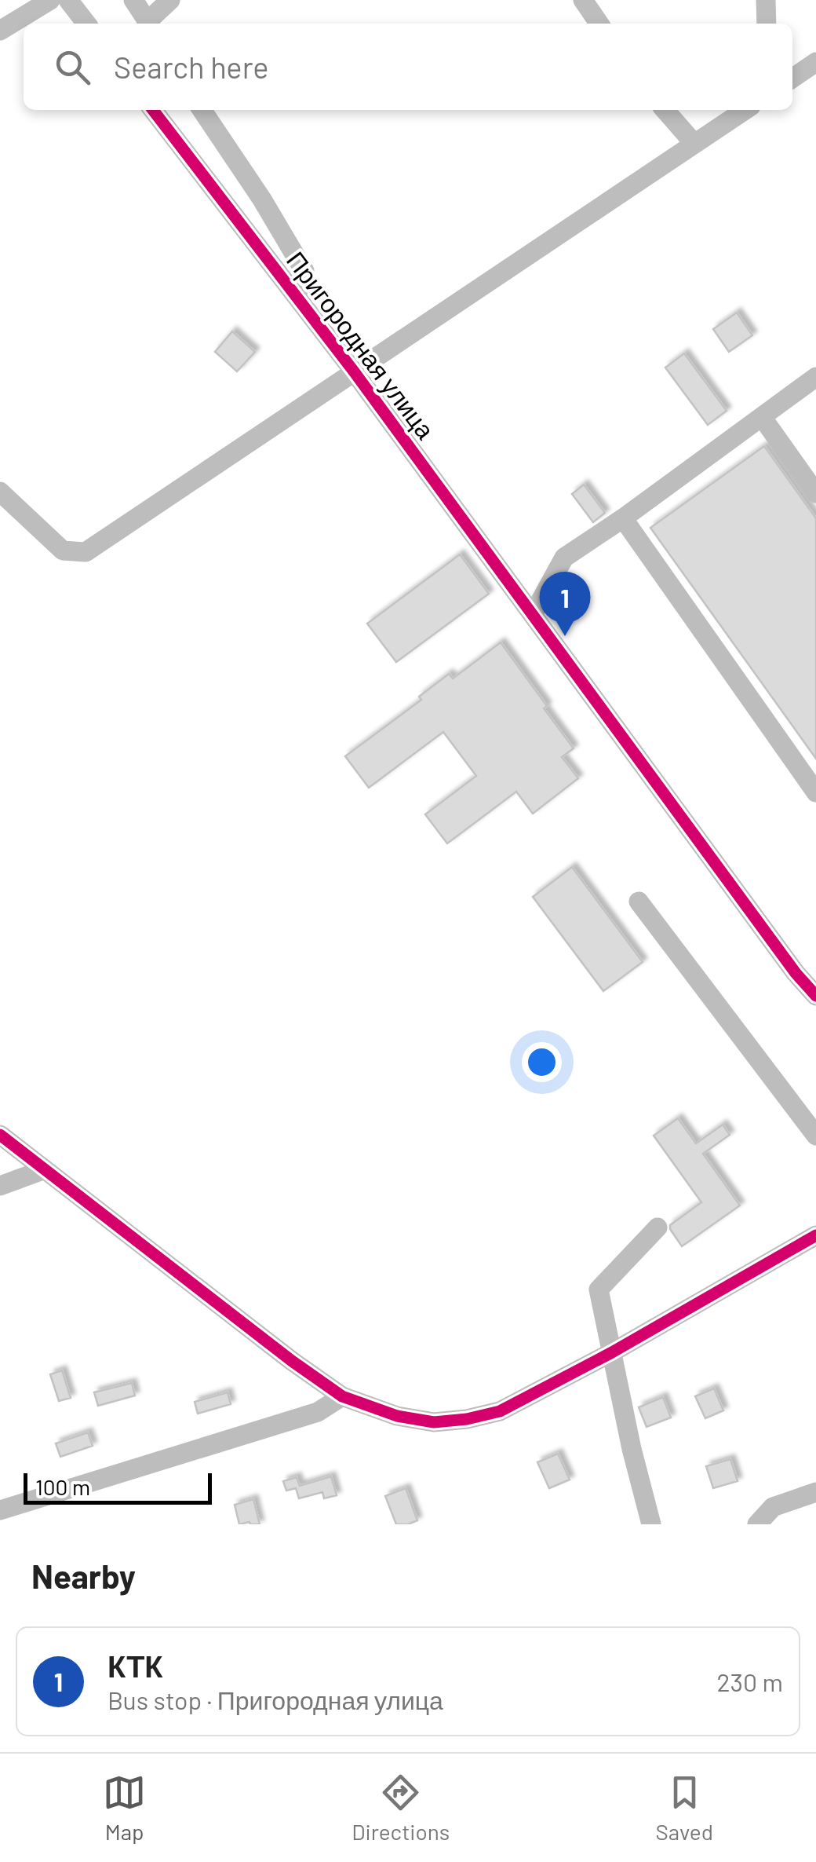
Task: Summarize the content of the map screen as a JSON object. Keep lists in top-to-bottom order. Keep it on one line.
{"streets":{"street":["Пригородная улица"]},"scale_bar":"100 m","page":{"search":"Search here","pins":"1","scale":"100 m","heading":"Nearby","list":[{"mark":"1","name":"КТК","note":"Bus stop · Пригородная улица","value":"230 m"}],"nav":["Map","Directions","Saved"]}}
